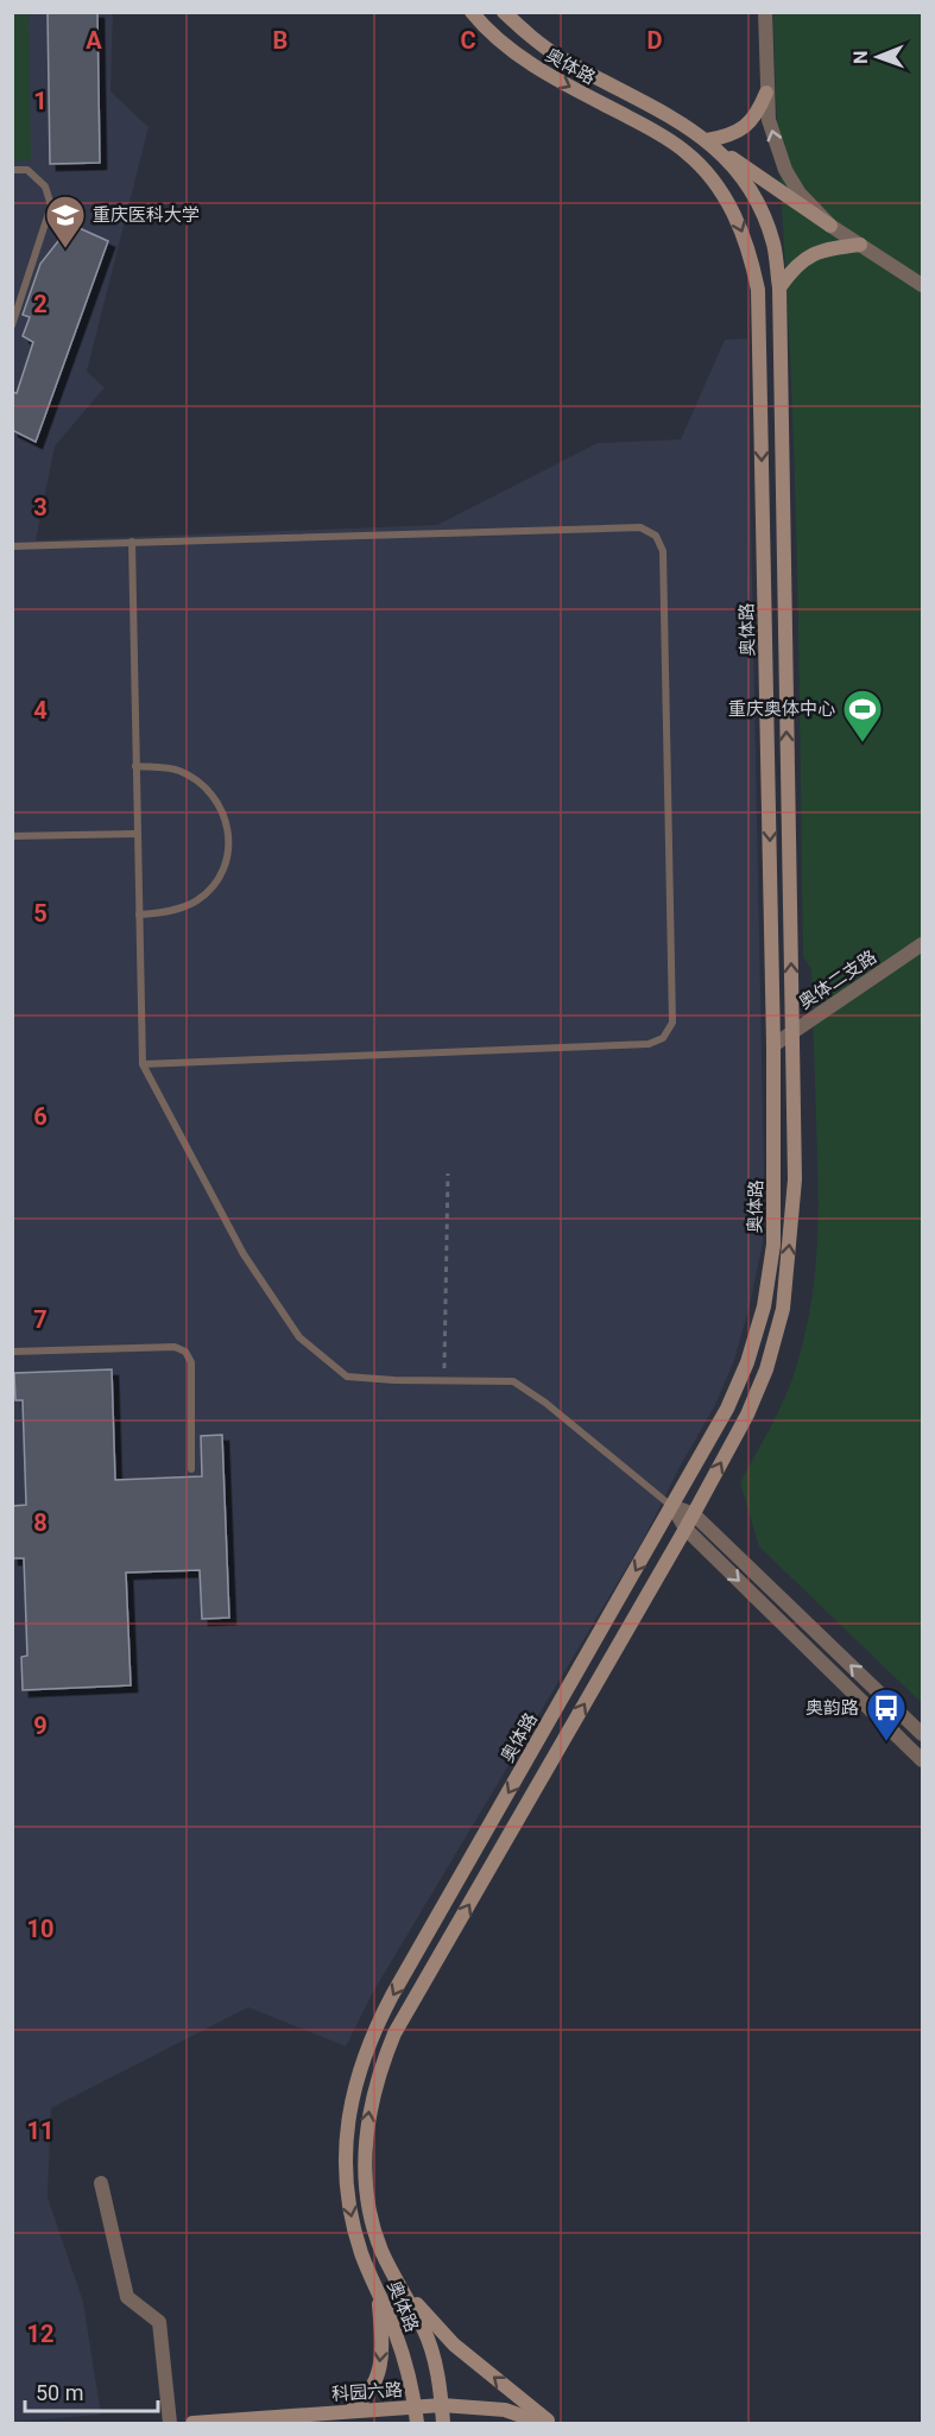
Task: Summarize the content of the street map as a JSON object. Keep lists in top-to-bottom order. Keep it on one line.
{"streets":{"main road":["奥体路","科园六路"],"street":["奥体二支路"]},"crossings":[["奥体路","奥体二支路"],["奥体路","科园六路"]],"places":{"school or university":["重庆医科大学"],"sports":["重庆奥体中心"],"bus stop":["奥韵路"]},"scale_bar":"50 m","north":"left","grid":{"columns":["A","B","C","D"],"rows":["1","2","3","4","5","6","7","8","9","10","11","12"]}}
